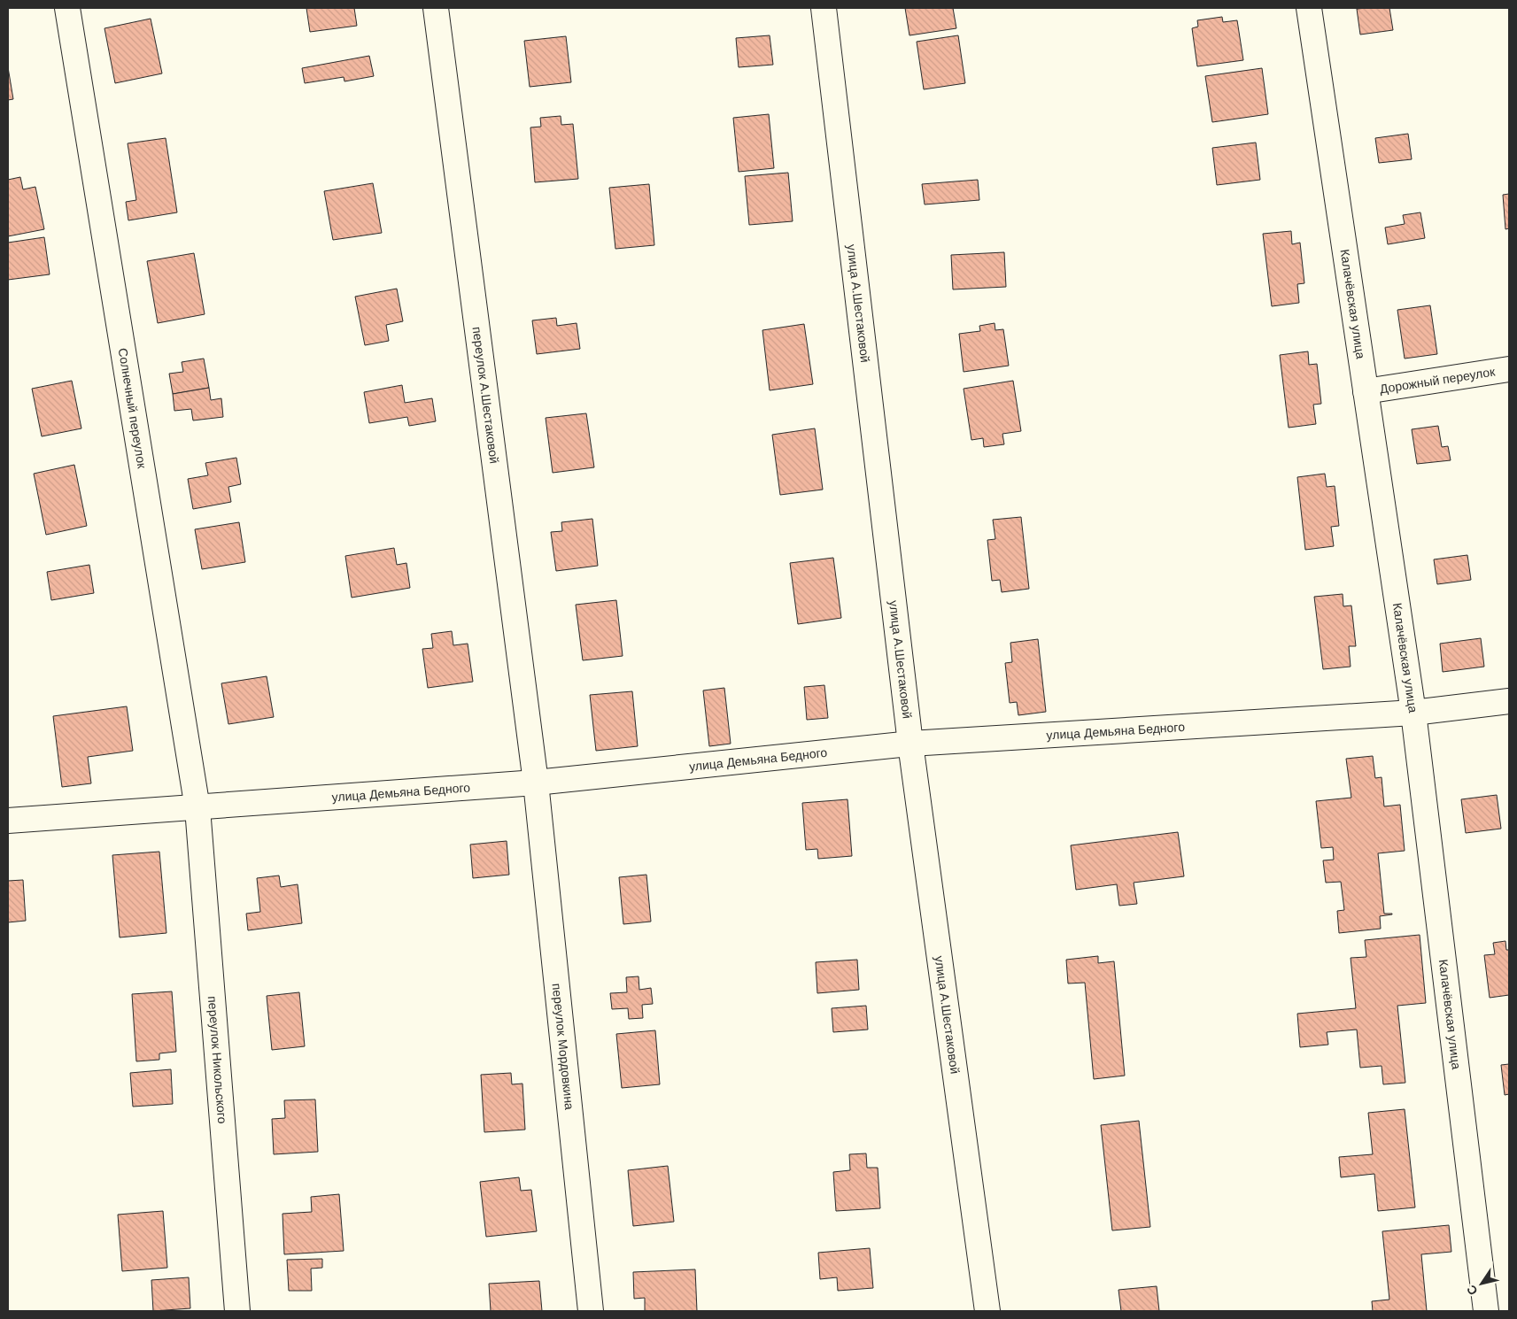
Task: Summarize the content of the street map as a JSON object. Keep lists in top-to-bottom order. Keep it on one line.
{"streets":{"street":["Калачёвская улица","улица А.Шестаковой","Дорожный переулок","переулок А.Шестаковой","Солнечный переулок","улица Демьяна Бедного","переулок Мордовкина","переулок Никольского"]},"crossings":[["Калачёвская улица","Дорожный переулок"],["Калачёвская улица","улица Демьяна Бедного"],["улица А.Шестаковой","улица Демьяна Бедного"],["переулок А.Шестаковой","улица Демьяна Бедного"],["переулок А.Шестаковой","переулок Мордовкина"],["Солнечный переулок","улица Демьяна Бедного"],["Солнечный переулок","переулок Никольского"],["улица Демьяна Бедного","переулок Мордовкина"],["улица Демьяна Бедного","переулок Никольского"]],"north":"bottom left"}
